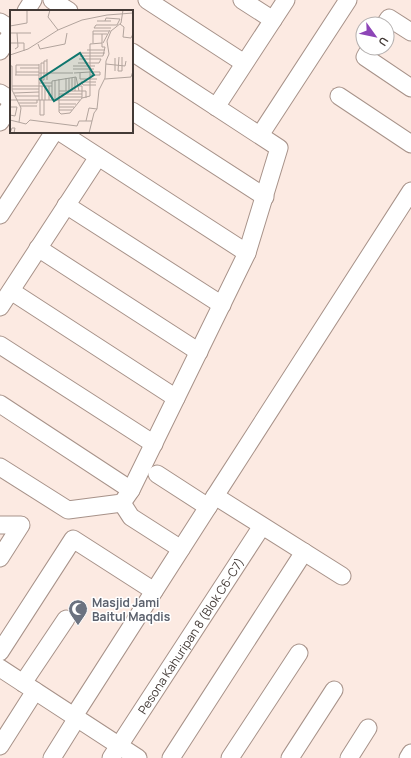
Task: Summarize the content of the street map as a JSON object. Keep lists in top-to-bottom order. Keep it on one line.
{"streets":{"street":["Pesona Kahuripan 8 (Blok C6-C7)"]},"places":{"mosque":["Masjid Jami Baitul Maqdis"]},"north":"bottom right"}
